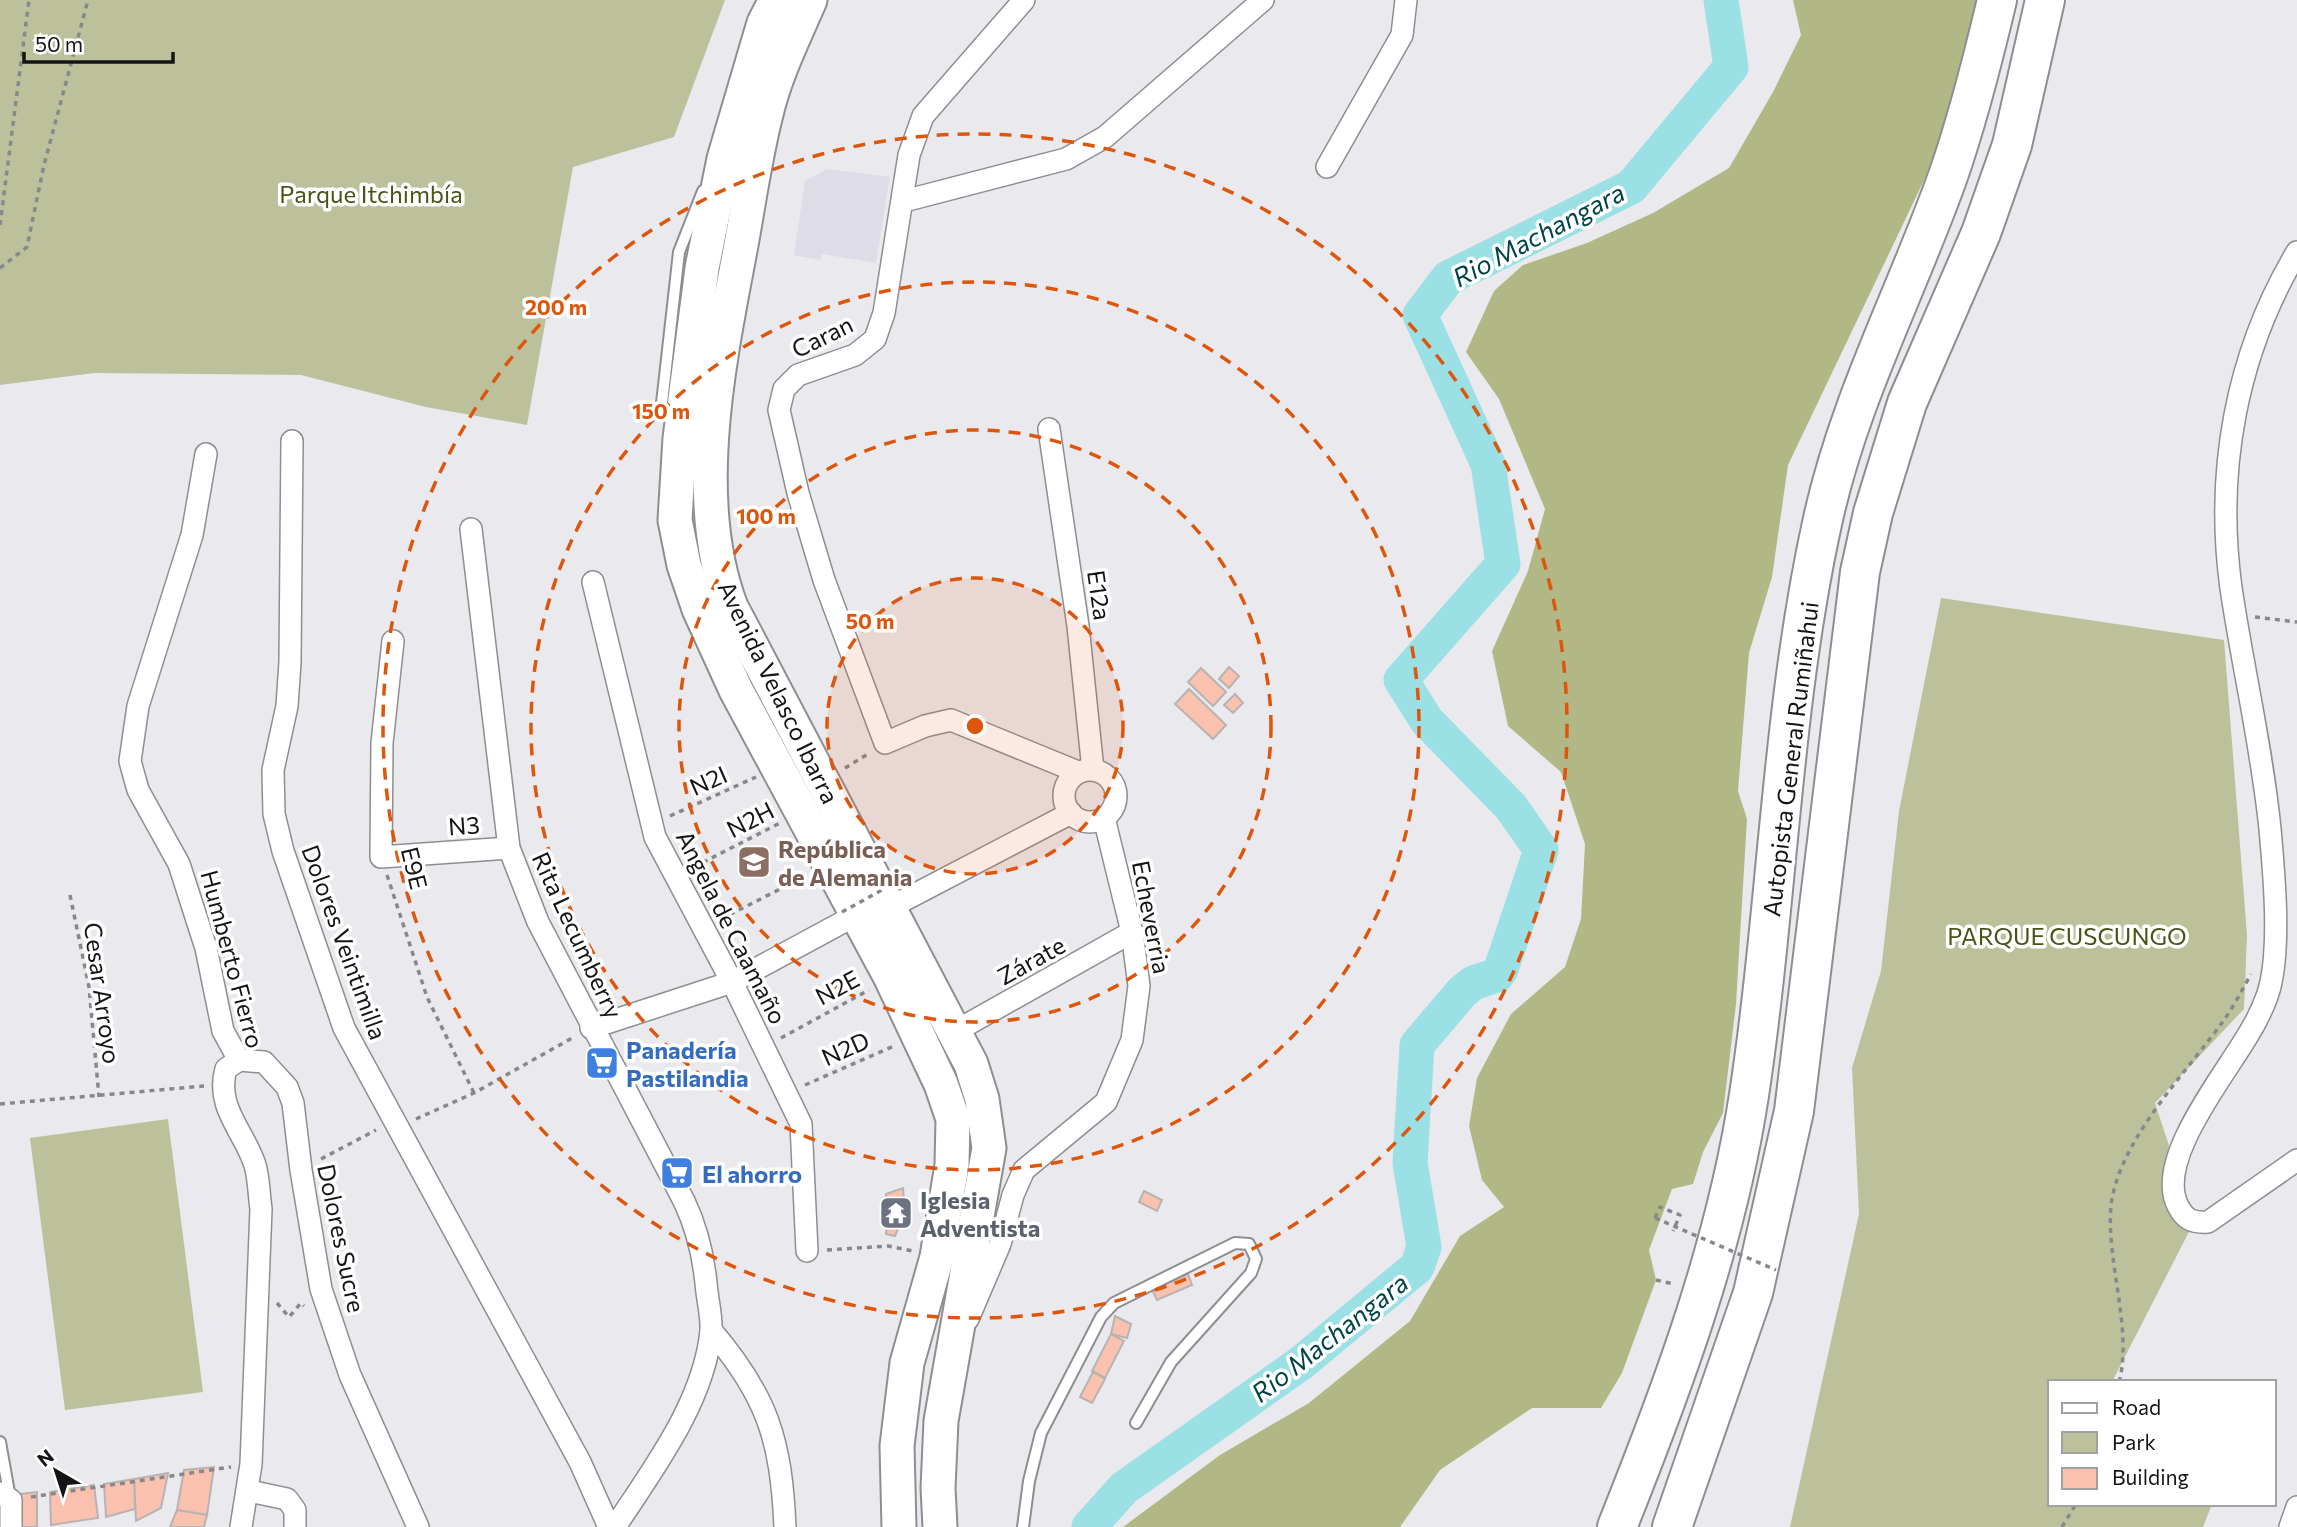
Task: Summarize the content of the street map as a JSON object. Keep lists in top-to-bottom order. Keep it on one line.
{"streets":{"highway":["Autopista General Rumiñahui"],"main road":["Avenida Velasco Ibarra"],"street":["Caran","E12a","N3","E9E","Echeverria","Angela de Caamaño","Rita Lecumberry","Dolores Veintimilla","Humberto Fierro","Zárate","Dolores Sucre"],"path":["N2I","N2H","N2E","Cesar Arroyo","N2D"]},"crossings":[["E12a","Echeverria"],["Avenida Velasco Ibarra","N2I"],["Avenida Velasco Ibarra","N2H"],["Avenida Velasco Ibarra","Echeverria"],["Avenida Velasco Ibarra","Zárate"],["Avenida Velasco Ibarra","N2E"],["Avenida Velasco Ibarra","N2D"],["N2I","Angela de Caamaño"],["N2H","Angela de Caamaño"],["N3","E9E"],["N3","Rita Lecumberry"],["Echeverria","Zárate"],["Angela de Caamaño","N2E"],["Angela de Caamaño","N2D"],["Humberto Fierro","Dolores Sucre"]],"water":["Rio Machangara"],"parks":["Parque Itchimbía","PARQUE CUSCUNGO"],"places":{"school or university":["República de Alemania"],"supermarket":["Panadería Pastilandia","El ahorro"],"temple":["Iglesia Adventista"]},"legend":["Road","Park","Building"],"scale_bar":"50 m","north":"top left","rings":["200 m","150 m","100 m","50 m"]}
